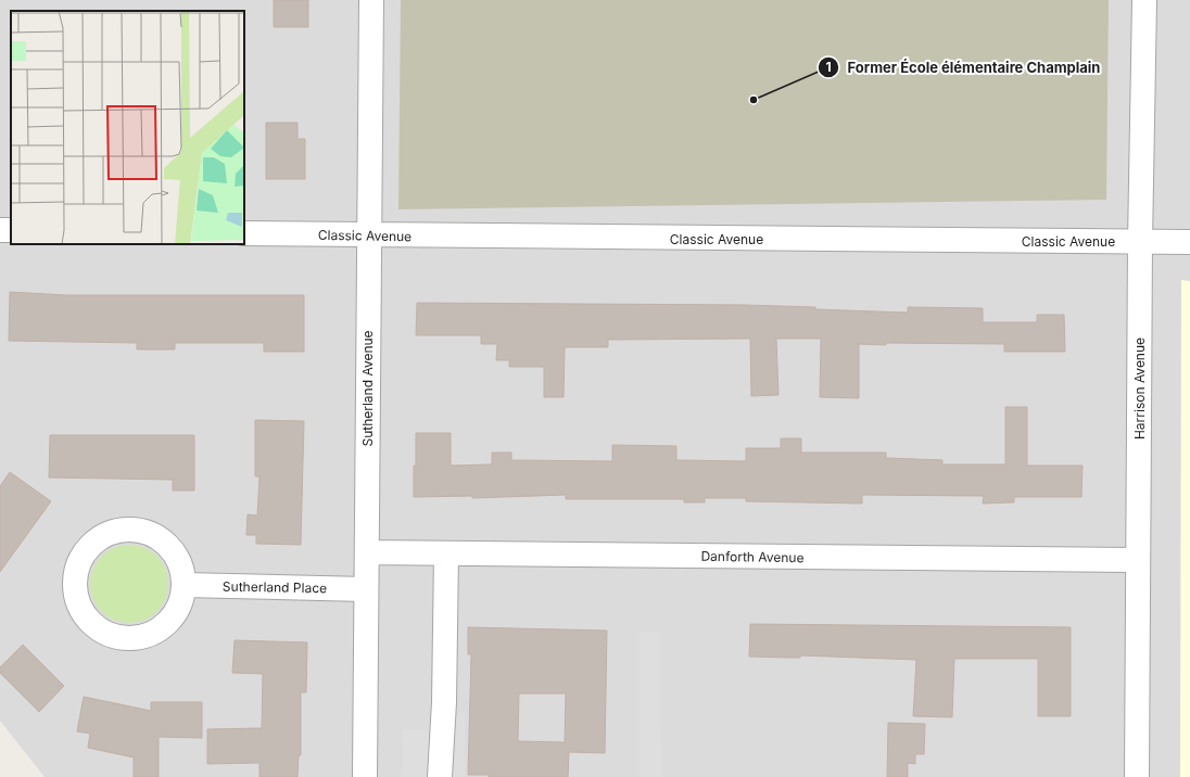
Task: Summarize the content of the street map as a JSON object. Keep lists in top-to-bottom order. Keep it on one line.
{"streets":{"street":["Classic Avenue","Sutherland Avenue","Harrison Avenue","Danforth Avenue","Sutherland Place"]},"crossings":[["Classic Avenue","Sutherland Avenue"],["Classic Avenue","Harrison Avenue"],["Sutherland Avenue","Danforth Avenue"],["Sutherland Avenue","Sutherland Place"],["Harrison Avenue","Danforth Avenue"]],"places":["Former École élémentaire Champlain"]}
